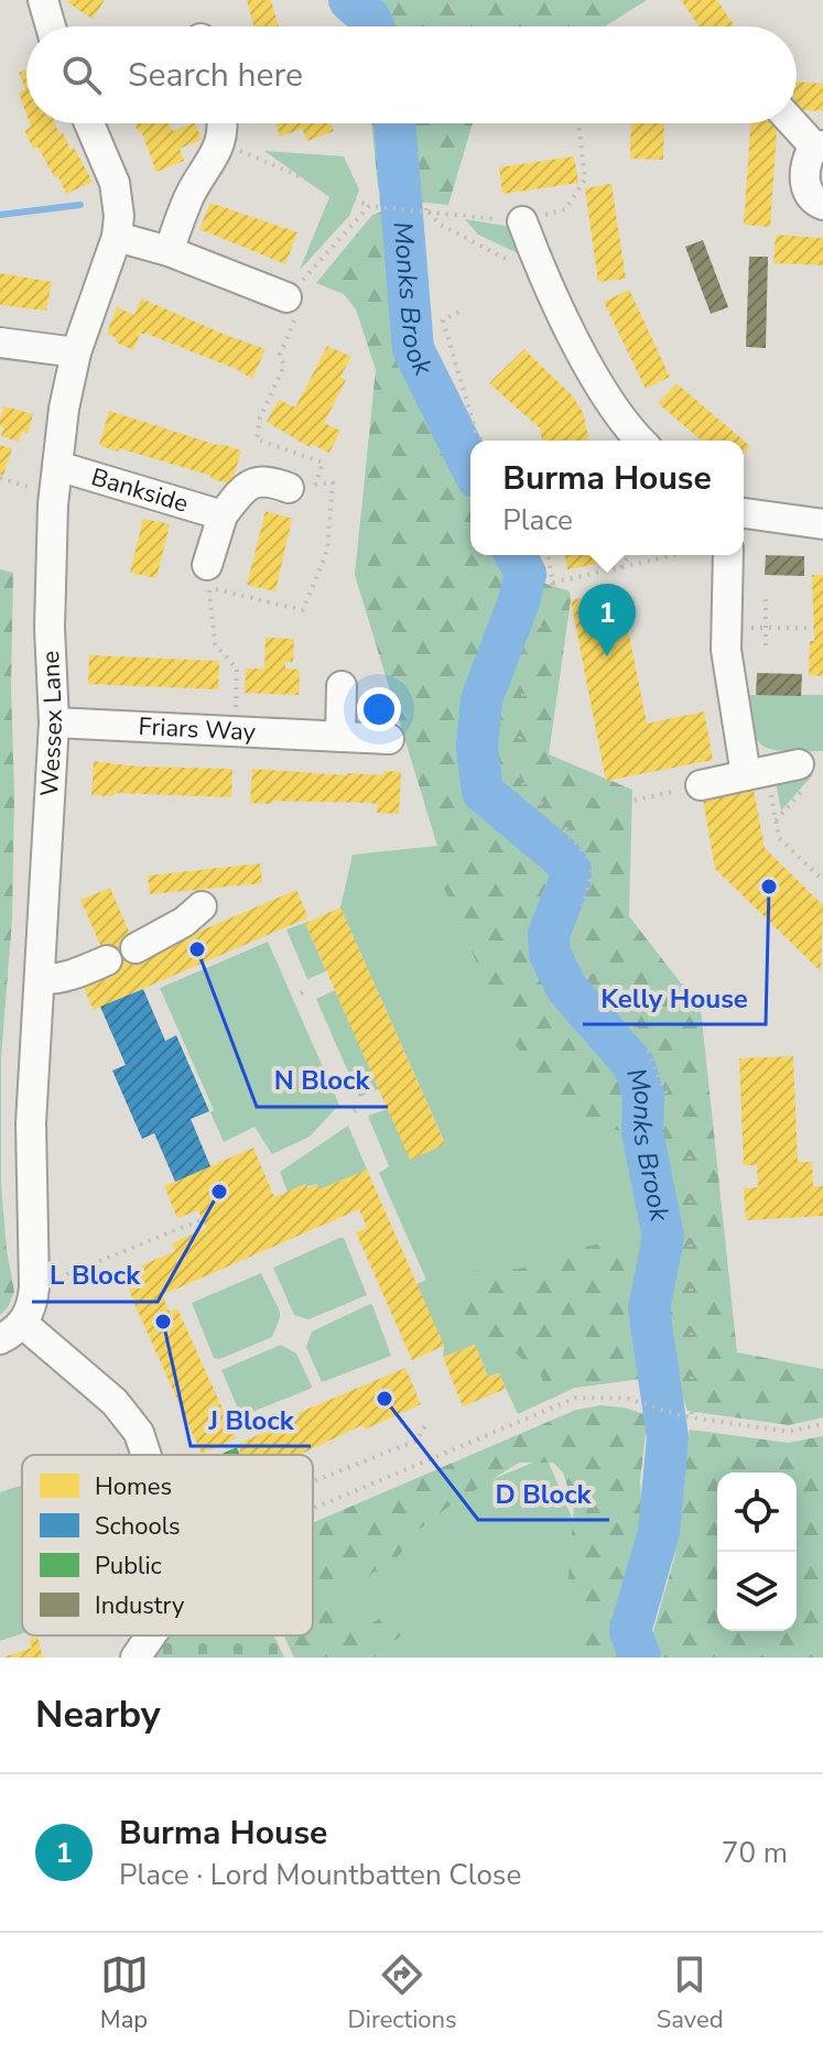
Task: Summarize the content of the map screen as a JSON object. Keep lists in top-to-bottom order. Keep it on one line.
{"streets":{"street":["Bankside","Wessex Lane","Friars Way"]},"crossings":[["Bankside","Wessex Lane"],["Wessex Lane","Friars Way"]],"water":["Monks Brook"],"places":["Kelly House","N Block","L Block","J Block","D Block"],"legend":["Homes","Schools","Public","Industry"],"page":{"search":"Search here","popup":["Burma House","Place"],"pins":"1","heading":"Nearby","list":[{"mark":"1","name":"Burma House","note":"Place · Lord Mountbatten Close","value":"70 m"}],"nav":["Map","Directions","Saved"]}}
